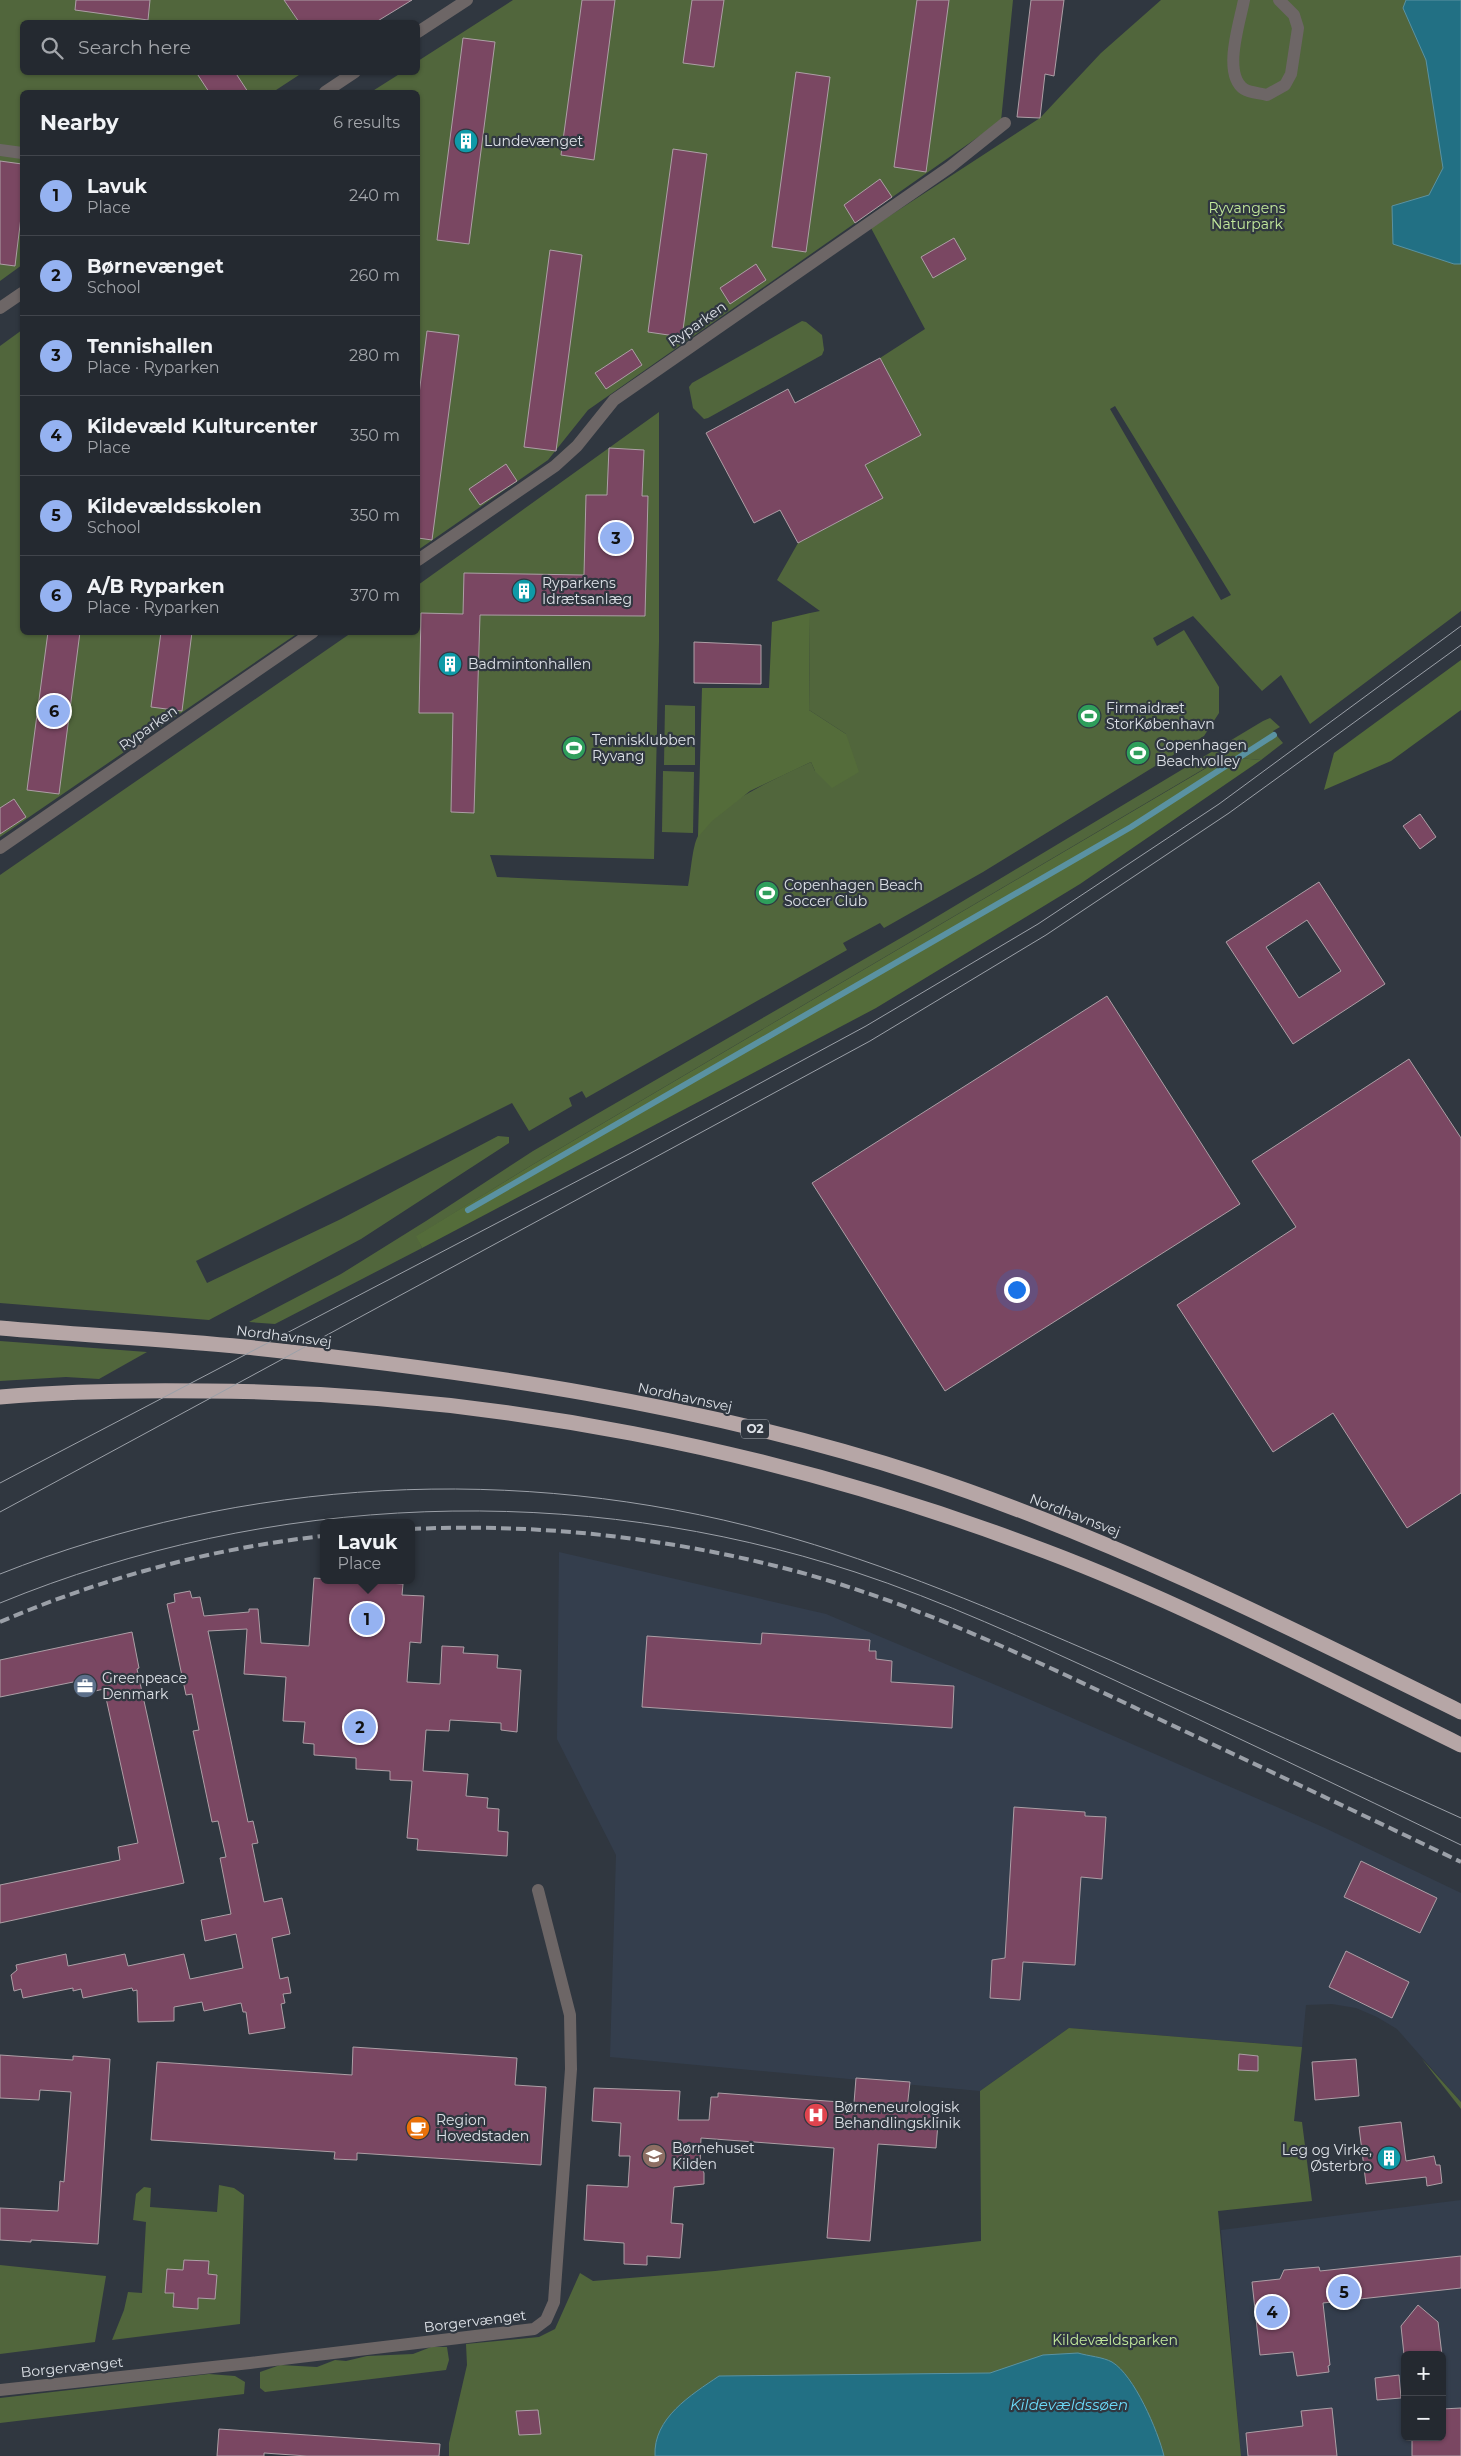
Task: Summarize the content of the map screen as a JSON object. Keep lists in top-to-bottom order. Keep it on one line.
{"streets":{"highway":["Nordhavnsvej","O2"],"street":["Ryparken","Borgervænget"]},"water":["Kildevældssøen"],"parks":["Ryvangens Naturpark","Kildevældsparken"],"places":{"building":["Lundevænget","Ryparkens Idrætsanlæg","Badmintonhallen","Leg og Virke, Østerbro"],"sports":["Firmaidræt StorKøbenhavn","Tennisklubben Ryvang","Copenhagen Beachvolley","Copenhagen Beach Soccer Club"],"office":["Greenpeace Denmark"],"hospital":["Børneneurologisk Behandlingsklinik"],"cafe":["Region Hovedstaden"],"school or university":["Børnehuset Kilden"]},"page":{"search":"Search here","heading":["Nearby","6 results"],"list":[{"mark":"1","name":"Lavuk","note":"Place","value":"240 m"},{"mark":"2","name":"Børnevænget","note":"School","value":"260 m"},{"mark":"3","name":"Tennishallen","note":"Place · Ryparken","value":"280 m"},{"mark":"4","name":"Kildevæld Kulturcenter","note":"Place","value":"350 m"},{"mark":"5","name":"Kildevældsskolen","note":"School","value":"350 m"},{"mark":"6","name":"A/B Ryparken","note":"Place · Ryparken","value":"370 m"}],"pins":["3","6","1","2","5","4"],"popup":["Lavuk","Place"],"map_buttons":["+","−"]}}
